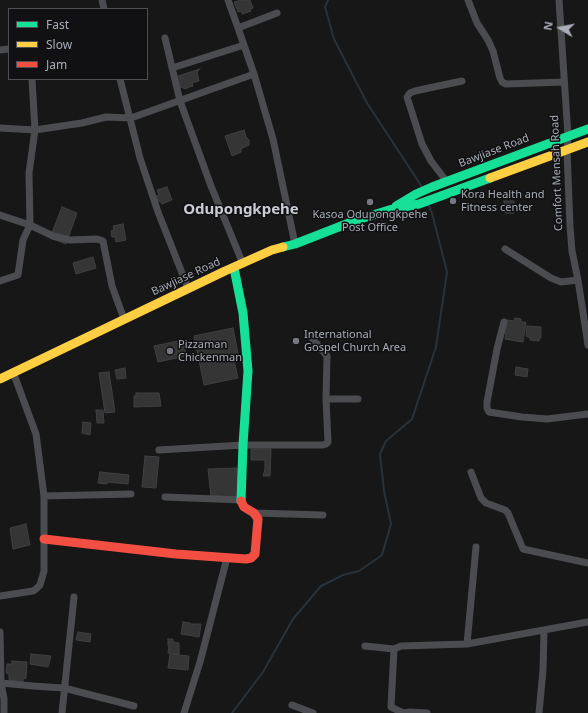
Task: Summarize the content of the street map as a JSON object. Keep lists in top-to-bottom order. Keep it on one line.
{"streets":{"main road":["Bawjiase Road"],"street":["Comfort Mensah Road"]},"crossings":[["Bawjiase Road","Comfort Mensah Road"]],"districts":["Odupongkpehe"],"places":["Kora Health and Fitness center","Kasoa Odupongkpehe Post Office","International Gospel Church Area","Pizzaman Chickenman"],"legend":["Fast","Slow","Jam"],"north":"left"}
